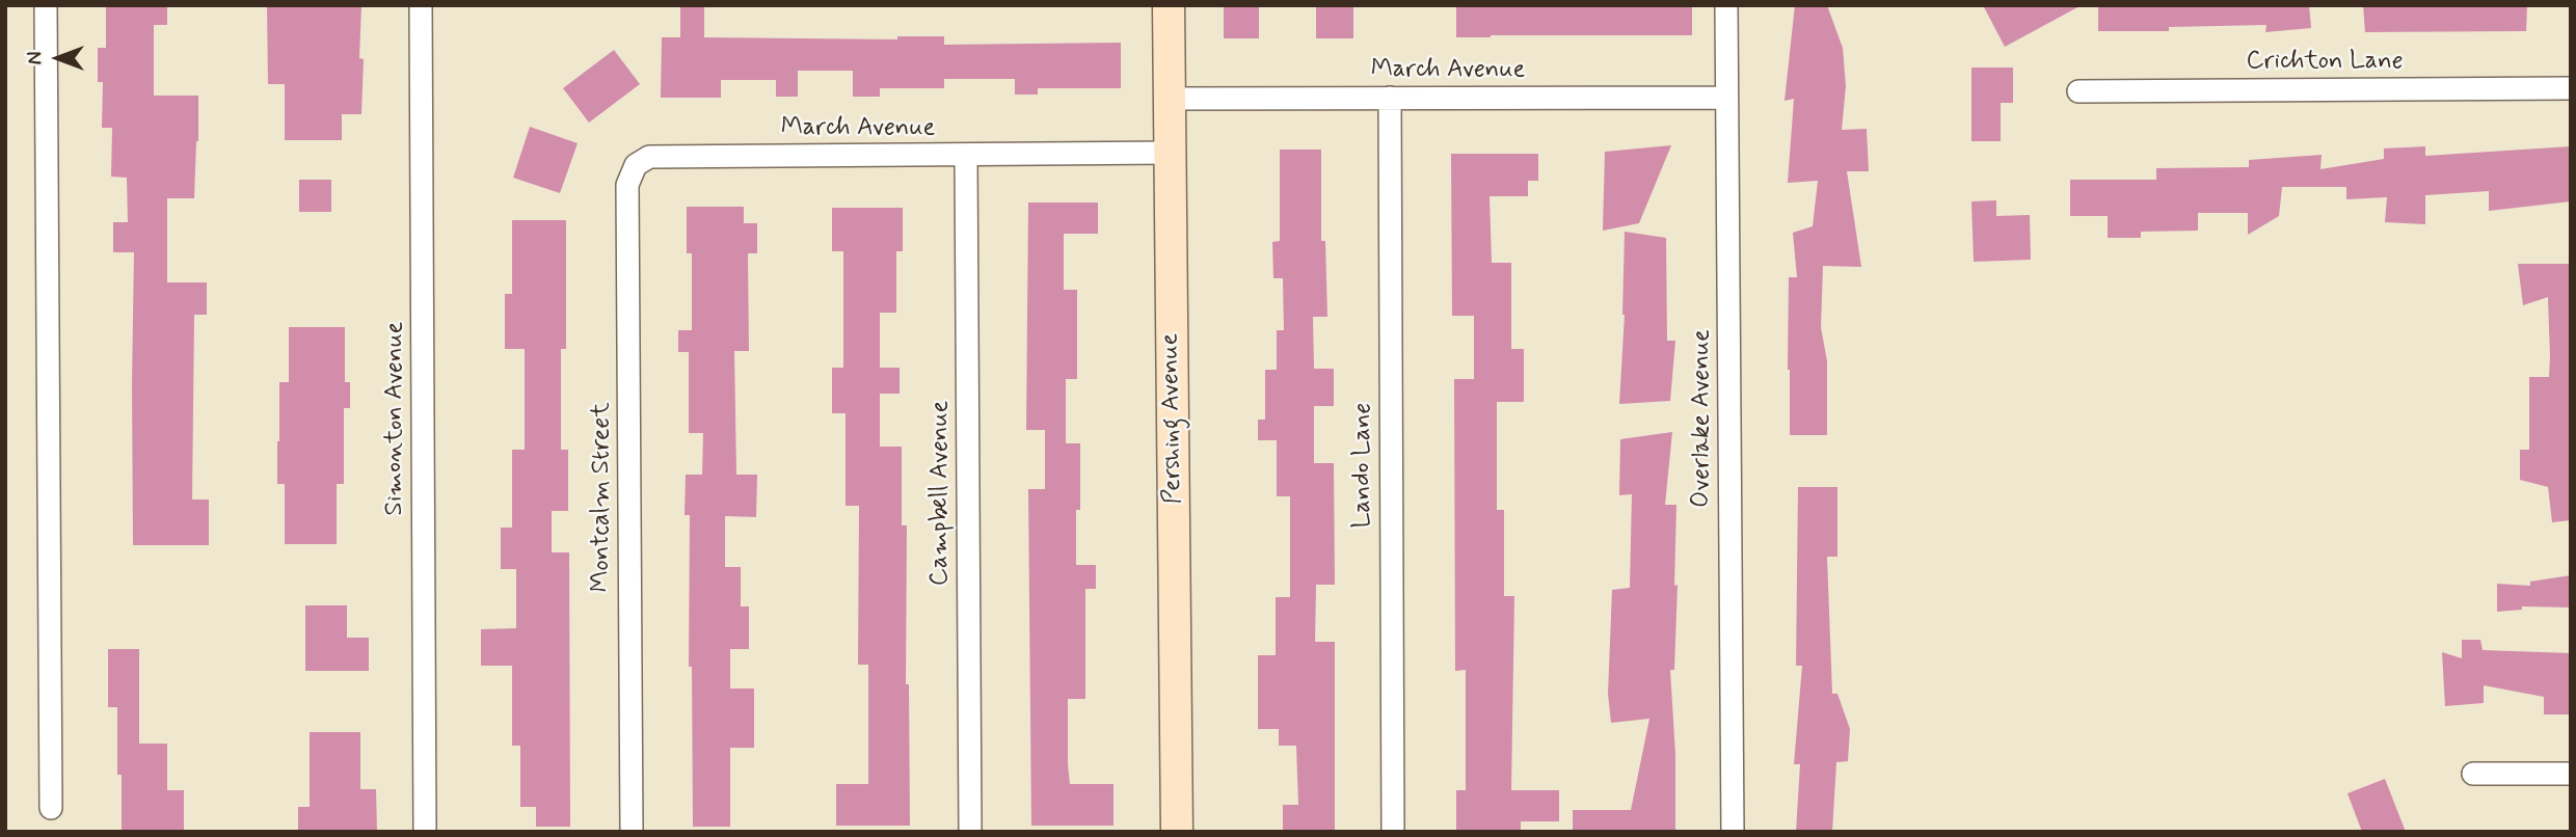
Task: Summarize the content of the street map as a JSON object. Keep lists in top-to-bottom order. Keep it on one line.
{"streets":{"street":["Crichton Lane","March Avenue","Simonton Avenue","Pershing Avenue","Overlake Avenue","Lando Lane","Campbell Avenue","Montcalm Street"]},"crossings":[["March Avenue","Pershing Avenue"],["March Avenue","Overlake Avenue"],["March Avenue","Lando Lane"],["March Avenue","Campbell Avenue"],["March Avenue","Montcalm Street"]],"north":"left"}
